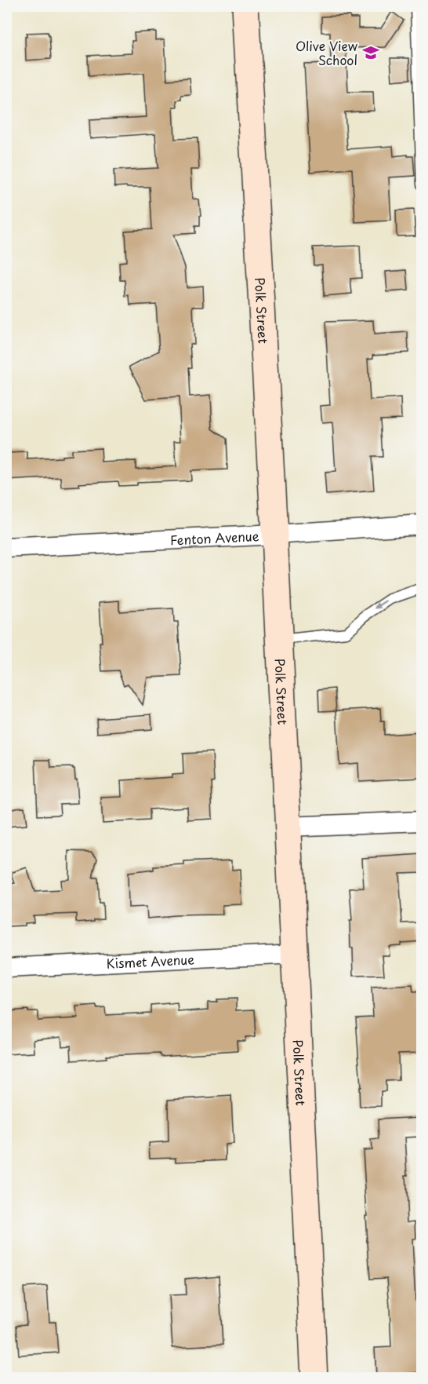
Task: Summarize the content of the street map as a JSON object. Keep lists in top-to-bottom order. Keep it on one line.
{"streets":{"street":["Polk Street","Fenton Avenue","Kismet Avenue"]},"crossings":[["Polk Street","Fenton Avenue"],["Polk Street","Kismet Avenue"]],"places":{"school or university":["Olive View School"]}}
